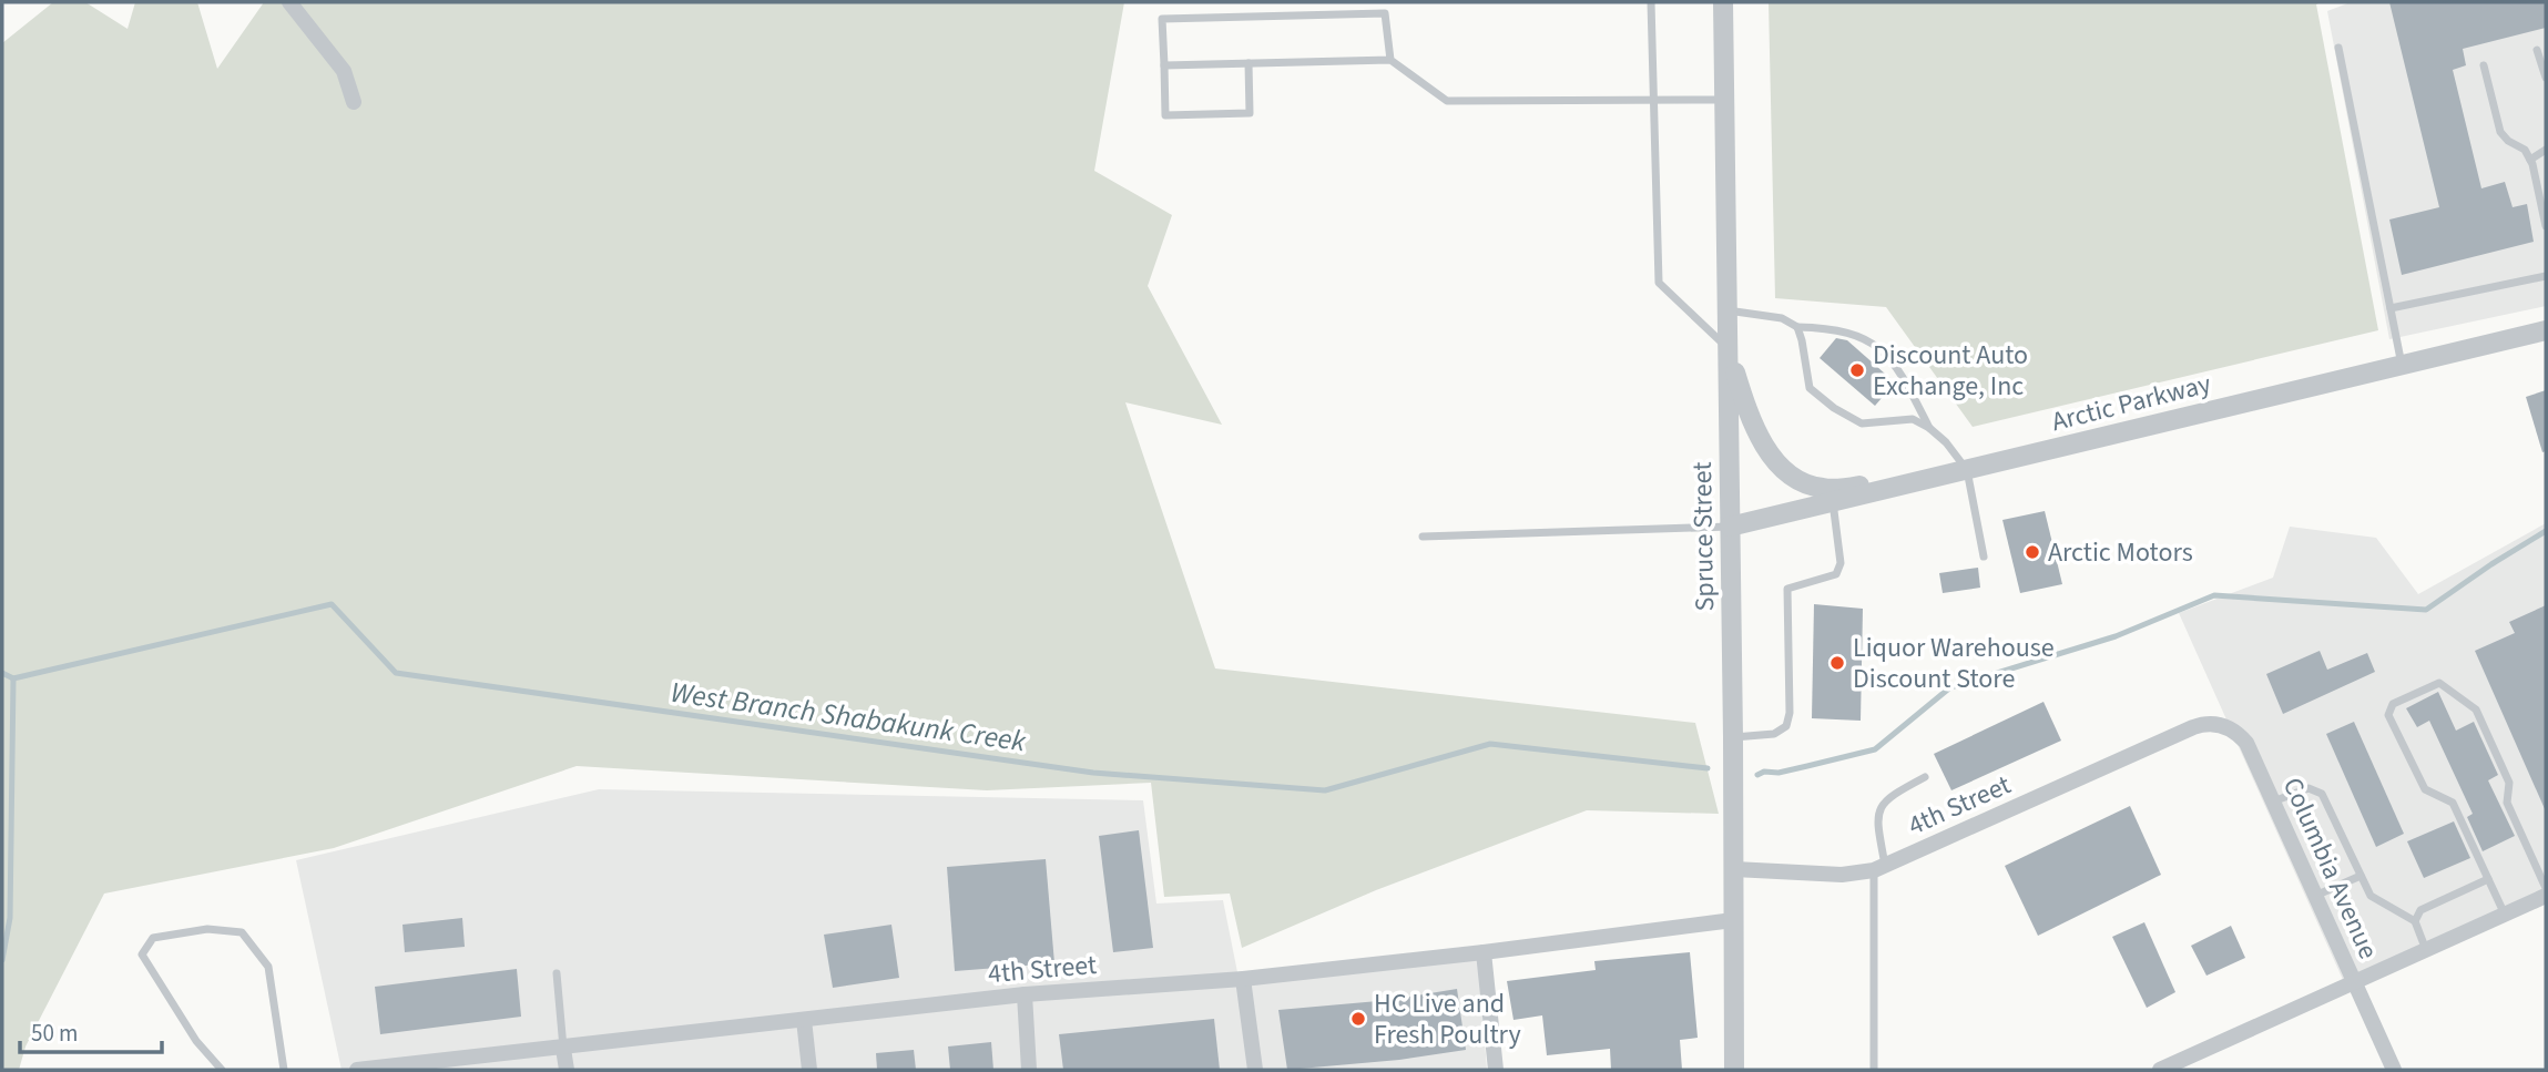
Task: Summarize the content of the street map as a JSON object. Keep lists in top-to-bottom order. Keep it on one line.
{"streets":{"street":["Arctic Parkway","Spruce Street","4th Street","Columbia Avenue"]},"crossings":[["Arctic Parkway","Spruce Street"],["Spruce Street","4th Street"],["4th Street","Columbia Avenue"]],"water":["West Branch Shabakunk Creek"],"places":["Discount Auto Exchange, Inc","Arctic Motors","Liquor Warehouse Discount Store","HC Live and Fresh Poultry"],"scale_bar":"50 m"}
